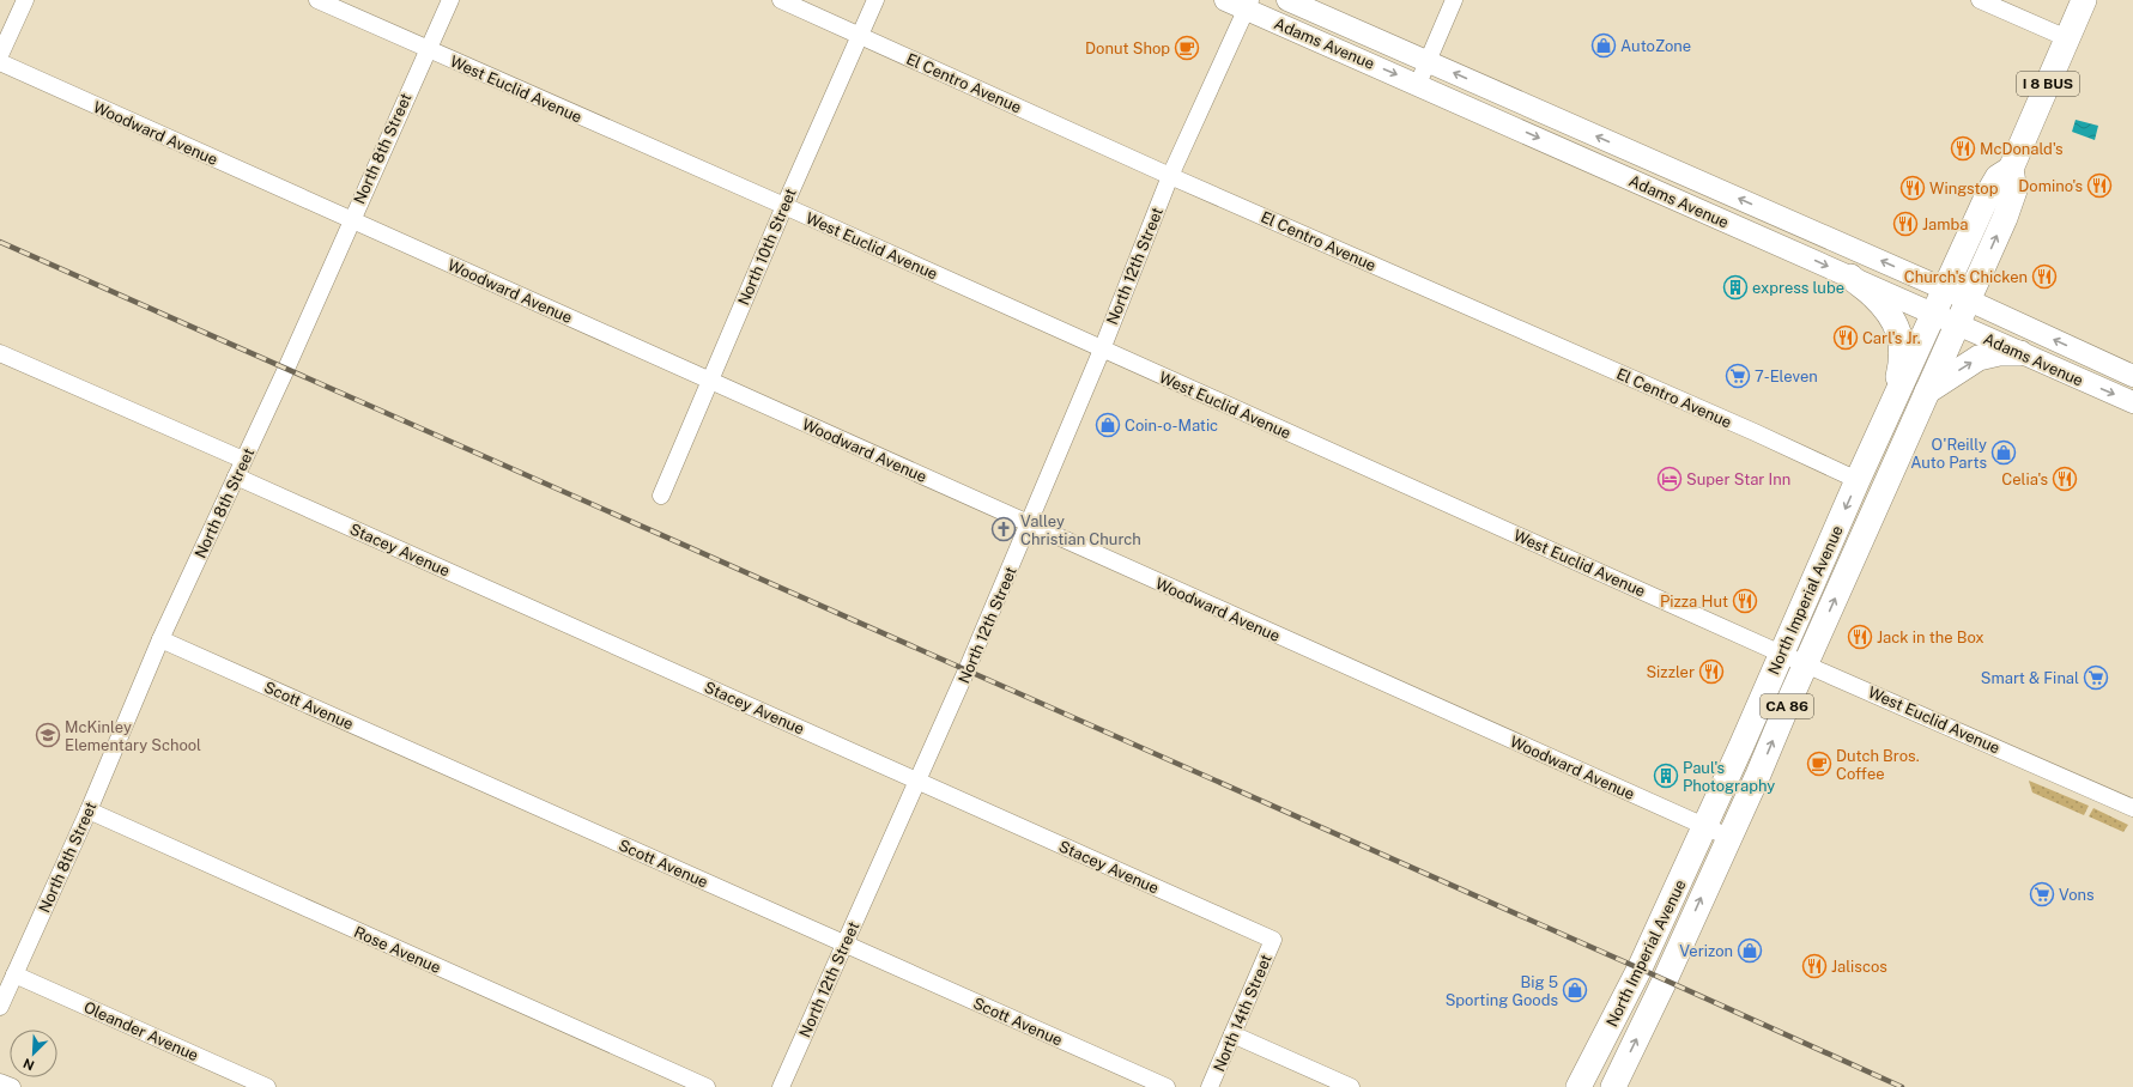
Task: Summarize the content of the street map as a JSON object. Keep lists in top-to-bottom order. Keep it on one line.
{"streets":{"highway":["I 8 BUS","North Imperial Avenue","CA 86"],"main road":["Adams Avenue"],"street":["El Centro Avenue","West Euclid Avenue","Woodward Avenue","North 8th Street","North 10th Street","North 12th Street","Stacey Avenue","Scott Avenue","Rose Avenue","North 14th Street","Oleander Avenue"]},"crossings":[["Adams Avenue","North 12th Street"],["Adams Avenue","North Imperial Avenue"],["Adams Avenue","CA 86"],["El Centro Avenue","North 10th Street"],["El Centro Avenue","North 12th Street"],["El Centro Avenue","North Imperial Avenue"],["West Euclid Avenue","North 8th Street"],["West Euclid Avenue","North 10th Street"],["West Euclid Avenue","North 12th Street"],["West Euclid Avenue","North Imperial Avenue"],["Woodward Avenue","North 8th Street"],["Woodward Avenue","North 10th Street"],["Woodward Avenue","North 12th Street"],["Woodward Avenue","North Imperial Avenue"],["North 8th Street","Stacey Avenue"],["North 8th Street","Scott Avenue"],["North 8th Street","Rose Avenue"],["North 8th Street","Oleander Avenue"],["North 12th Street","Stacey Avenue"],["North 12th Street","Scott Avenue"],["Stacey Avenue","North 14th Street"],["North Imperial Avenue","CA 86"]],"places":{"shop":["AutoZone","Coin-o-Matic","O'Reilly Auto Parts","Verizon","Big 5 Sporting Goods"],"cafe":["Donut Shop","Dutch Bros. Coffee"],"restaurant":["McDonald's","Domino's","Wingstop","Jamba","Church's Chicken","Carl's Jr.","Celia's","Pizza Hut","Jack in the Box","Sizzler","Jaliscos"],"building":["express lube","Paul's Photography"],"supermarket":["7-Eleven","Smart & Final","Vons"],"hotel":["Super Star Inn"],"church":["Valley Christian Church"],"school or university":["McKinley Elementary School"]},"north":"bottom left"}
